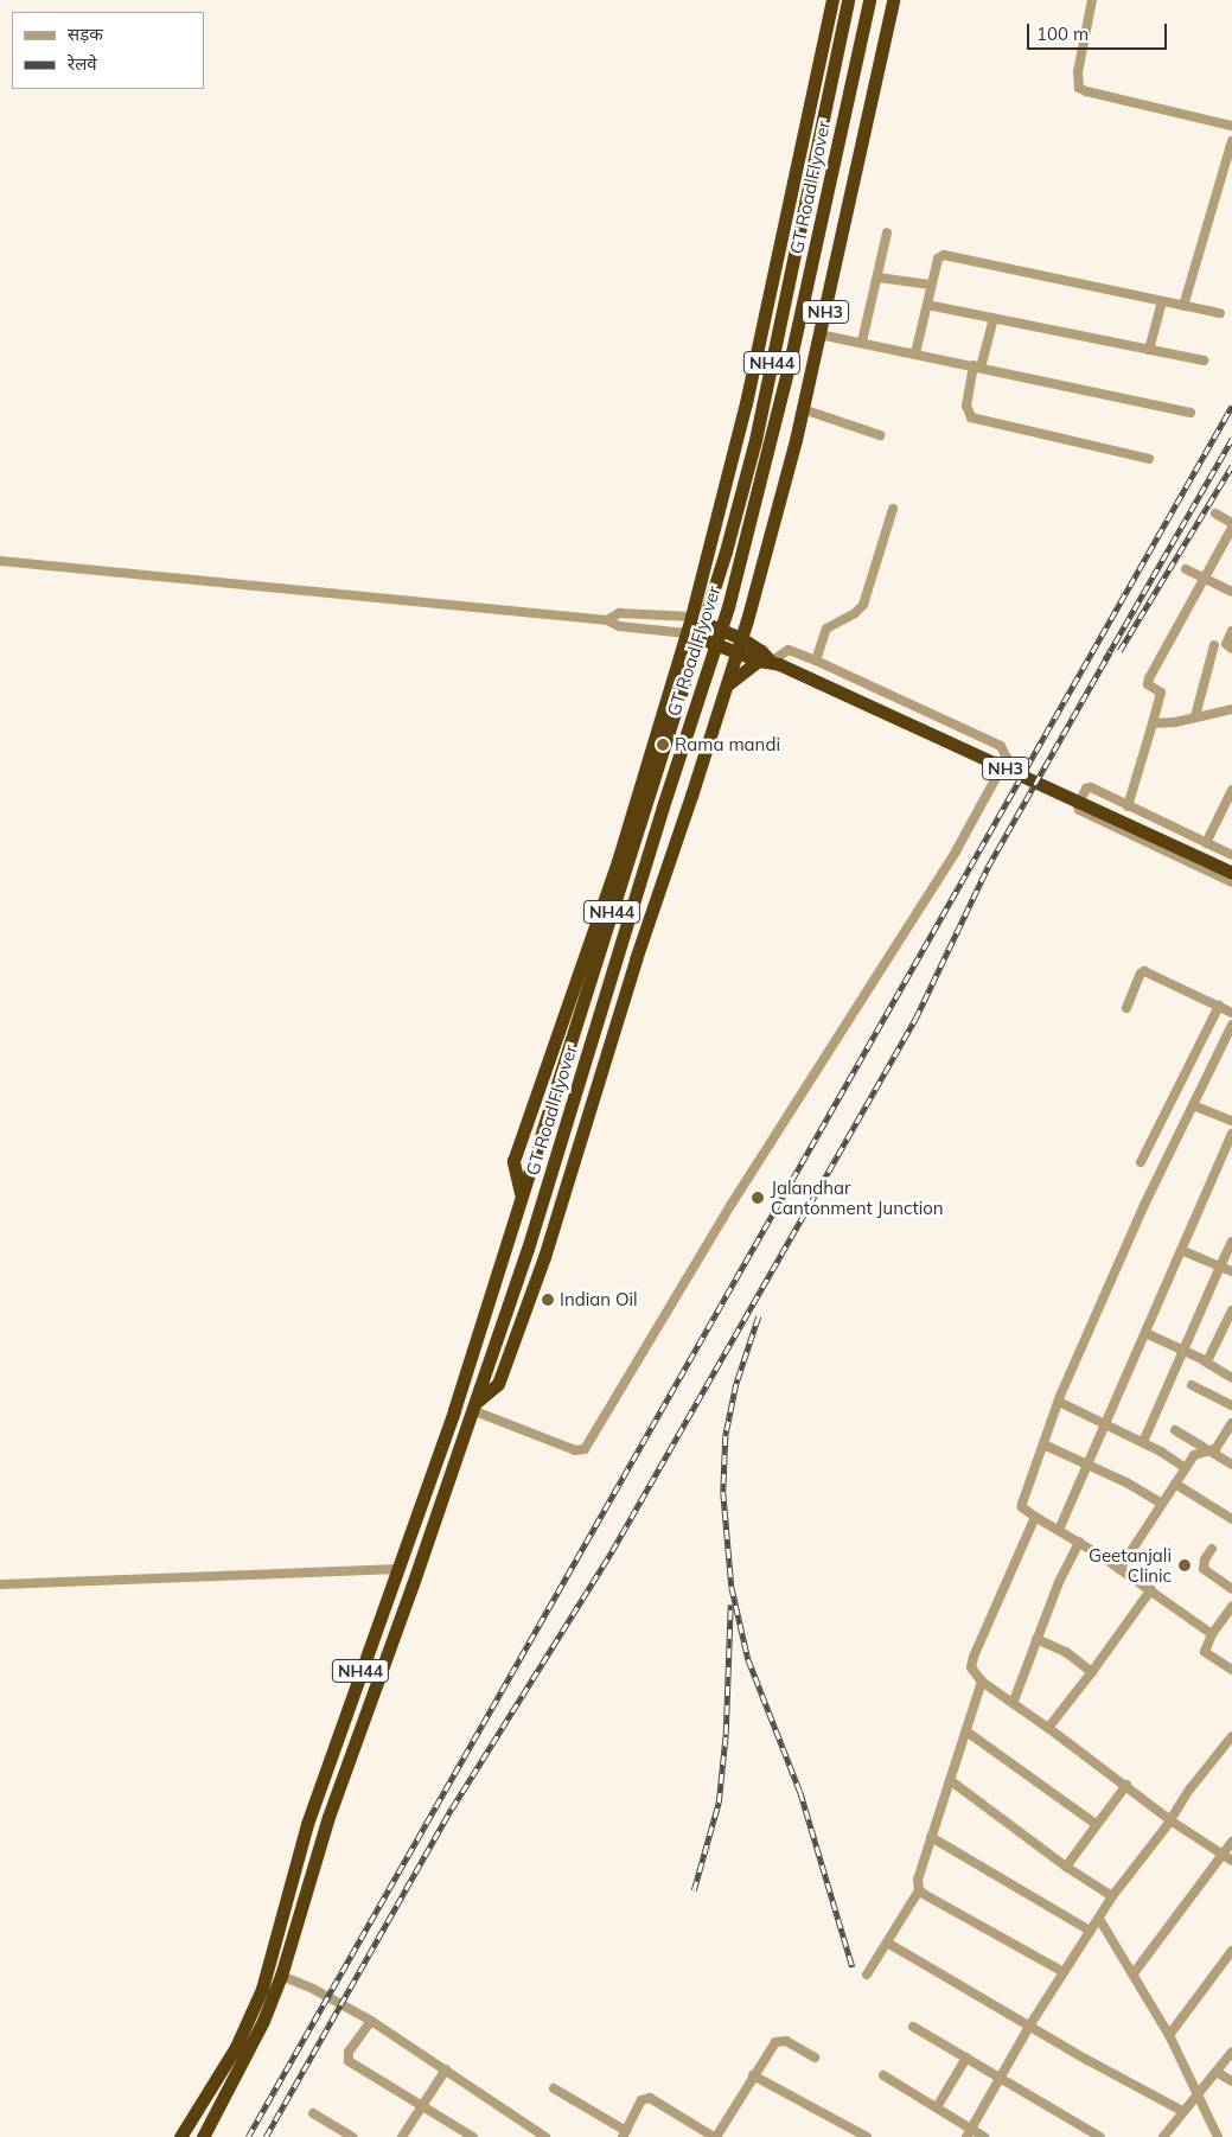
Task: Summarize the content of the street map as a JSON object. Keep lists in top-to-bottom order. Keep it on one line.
{"streets":{"highway":["GT Road Flyover","NH3","NH44"]},"crossings":[["GT Road Flyover","NH44"]],"places":["Rama mandi","Jalandhar Cantonment Junction","Indian Oil","Geetanjali Clinic"],"legend":["सड़क","रेलवे"],"scale_bar":"100 m"}
